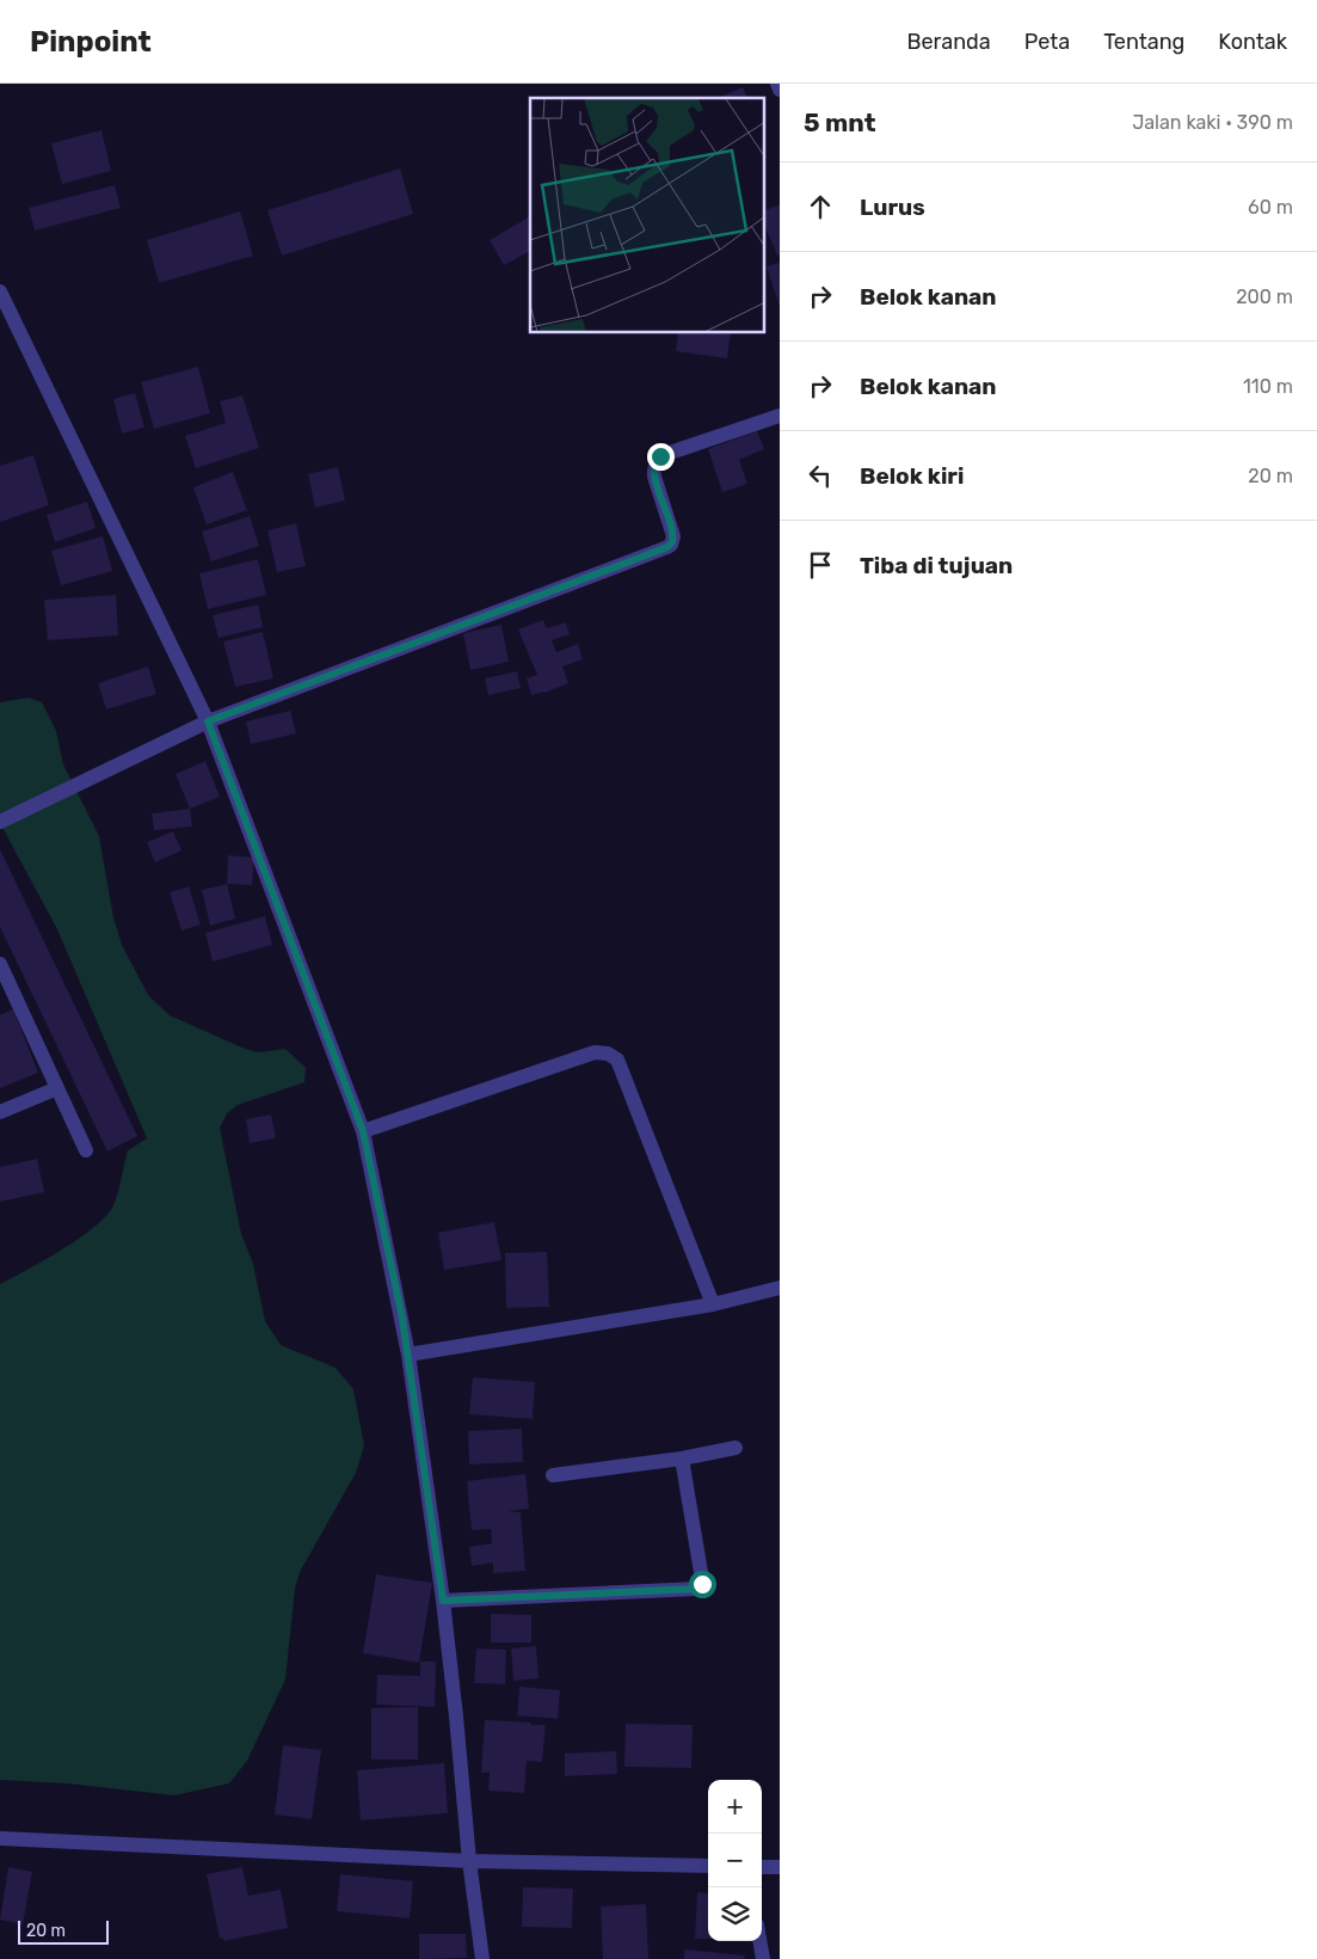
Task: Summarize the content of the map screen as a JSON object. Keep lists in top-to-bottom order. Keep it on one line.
{"scale_bar":"20 m","page":{"header":"Pinpoint","nav":["Beranda","Peta","Tentang","Kontak"],"heading":["5 mnt","Jalan kaki · 390 m"],"list":[["Lurus","60 m"],["Belok kanan","200 m"],["Belok kanan","110 m"],["Belok kiri","20 m"],"Tiba di tujuan"],"map_buttons":["+","−"],"scale":"20 m"}}
